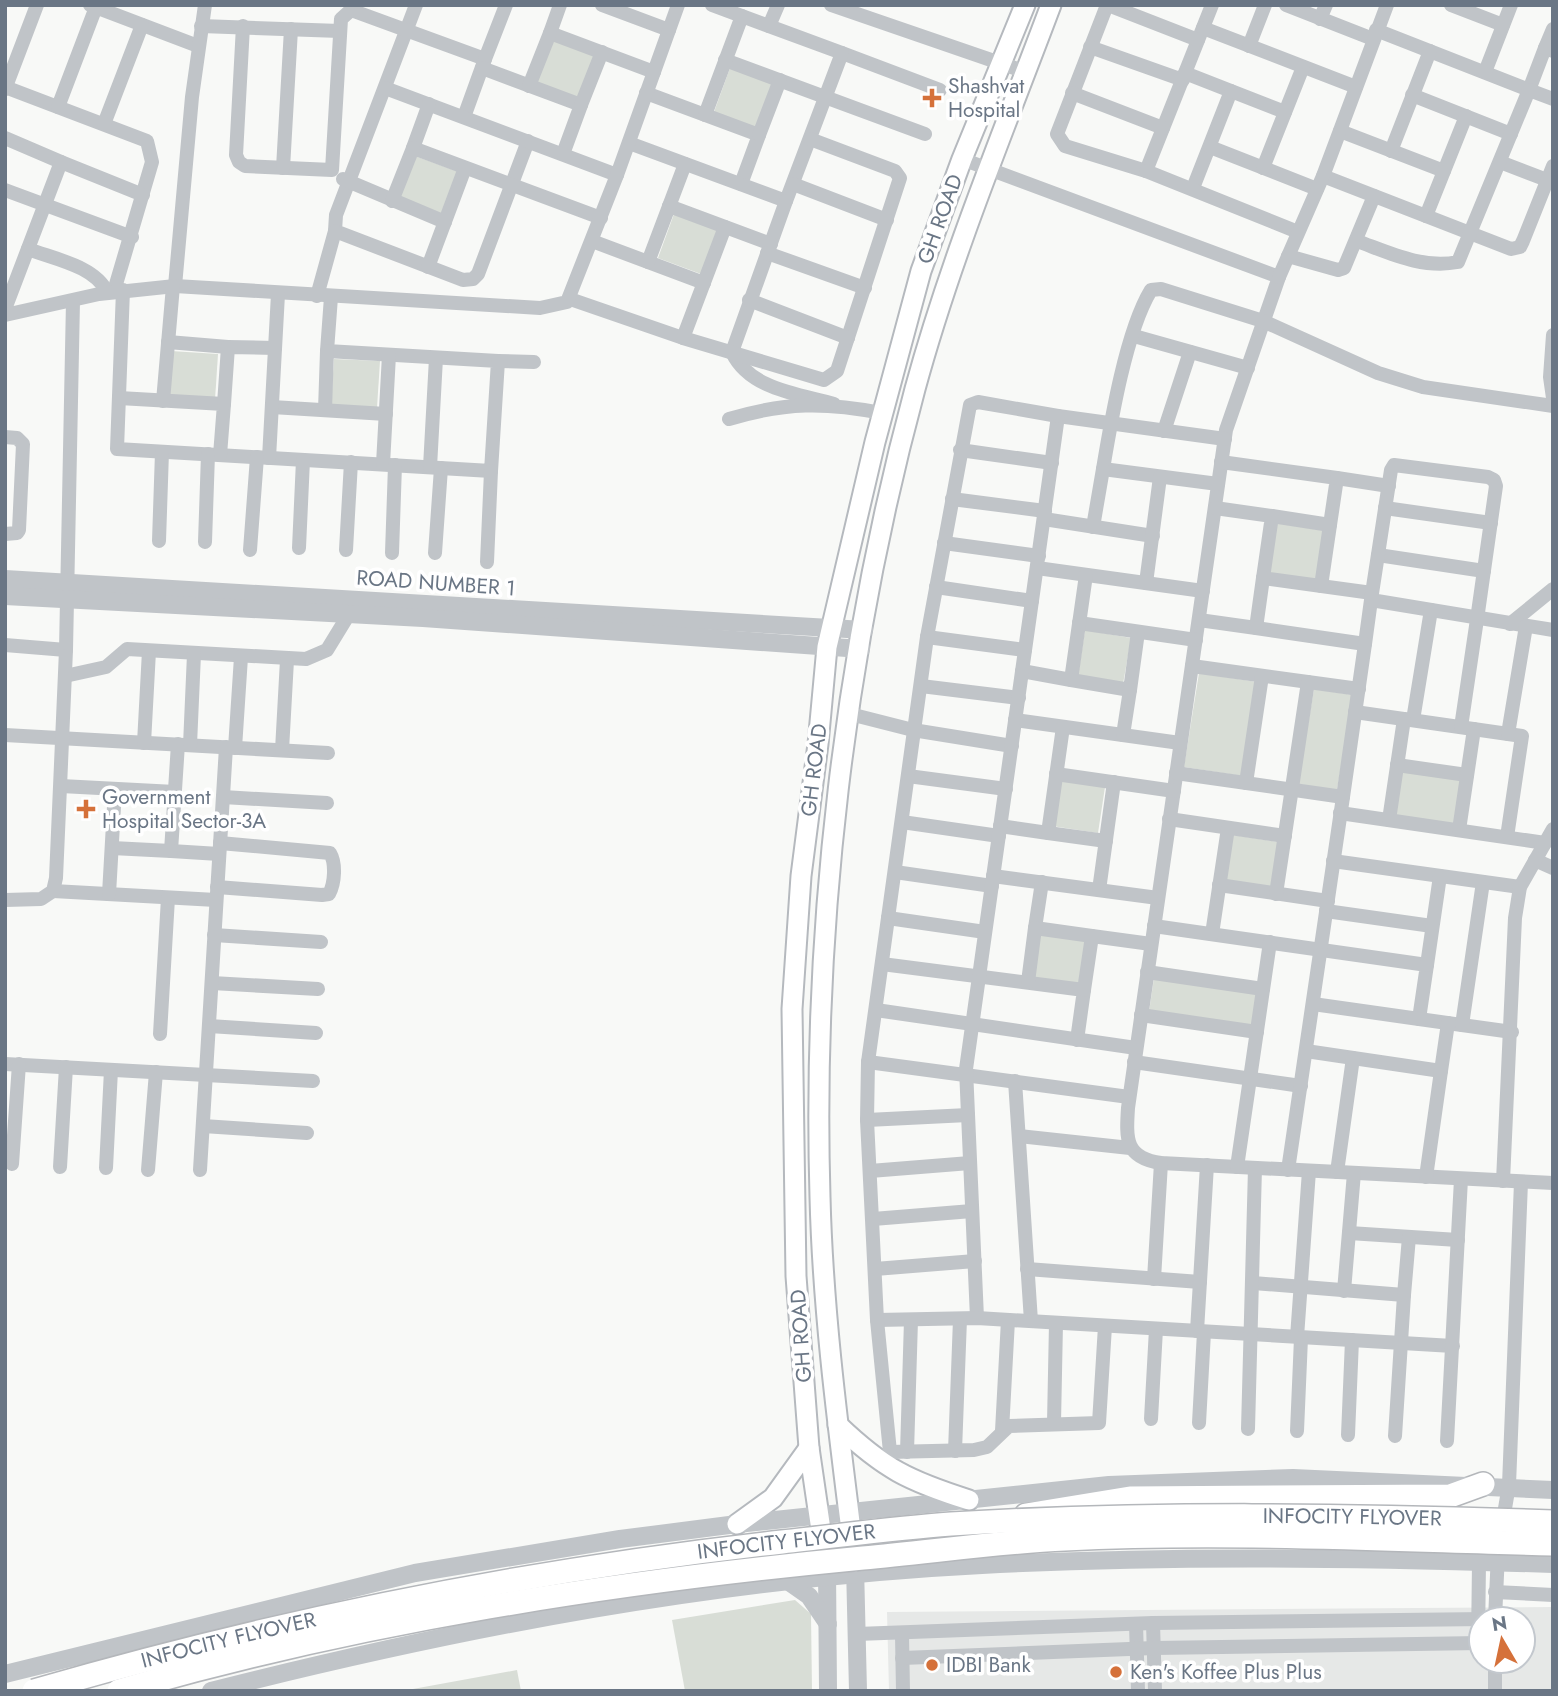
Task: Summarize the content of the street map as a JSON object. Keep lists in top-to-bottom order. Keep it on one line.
{"streets":{"highway":["INFOCITY FLYOVER"],"main road":["GH ROAD"],"street":["ROAD NUMBER 1"]},"crossings":[["GH ROAD","ROAD NUMBER 1"]],"places":{"health":["Shashvat Hospital","Government Hospital Sector-3A"],"other":["IDBI Bank","Ken's Koffee Plus Plus"]},"north":"top"}
